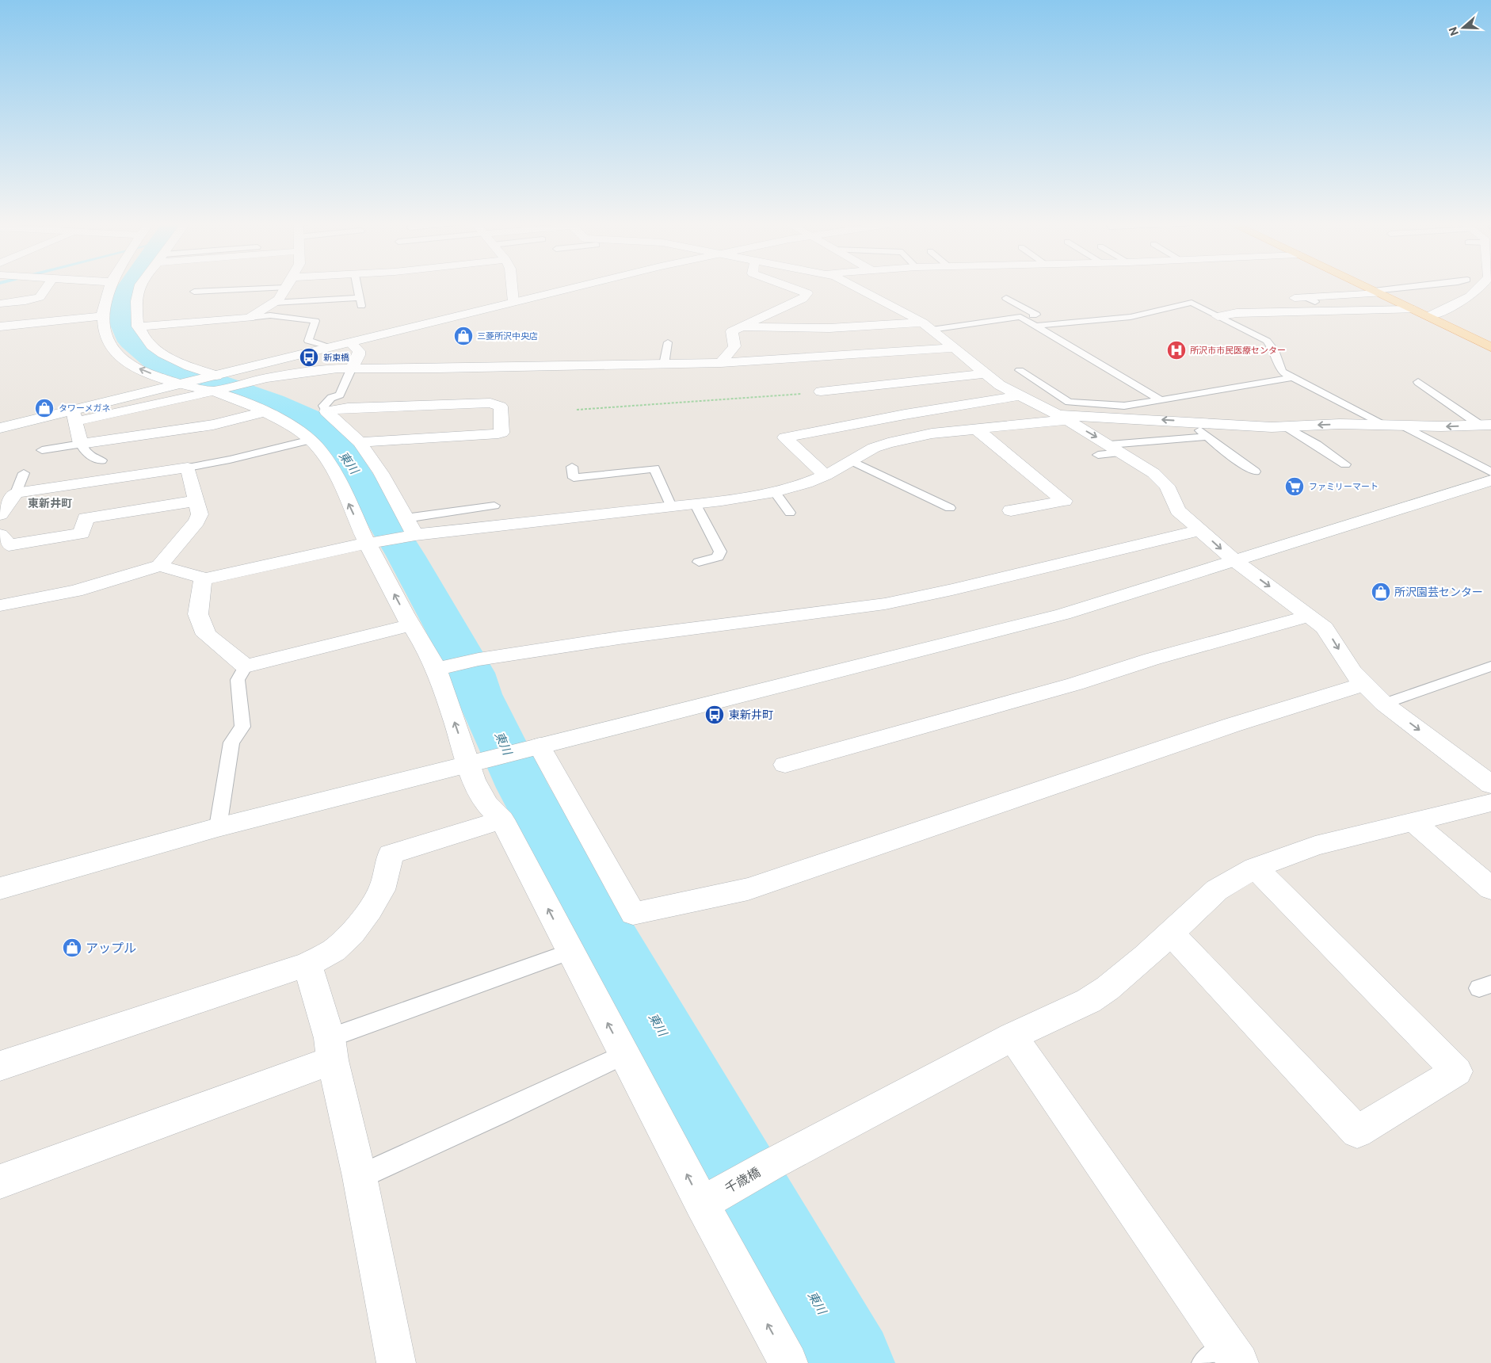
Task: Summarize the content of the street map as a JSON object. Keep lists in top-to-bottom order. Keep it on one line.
{"streets":{"street":["千歳橋"]},"districts":["東新井町"],"water":["東川"],"places":{"shop":["三菱所沢中央店","タワーメガネ","所沢園芸センター","アップル"],"hospital":["所沢市市民医療センター"],"bus stop":["新東橋","東新井町"],"supermarket":["ファミリーマート"]},"north":"left"}
